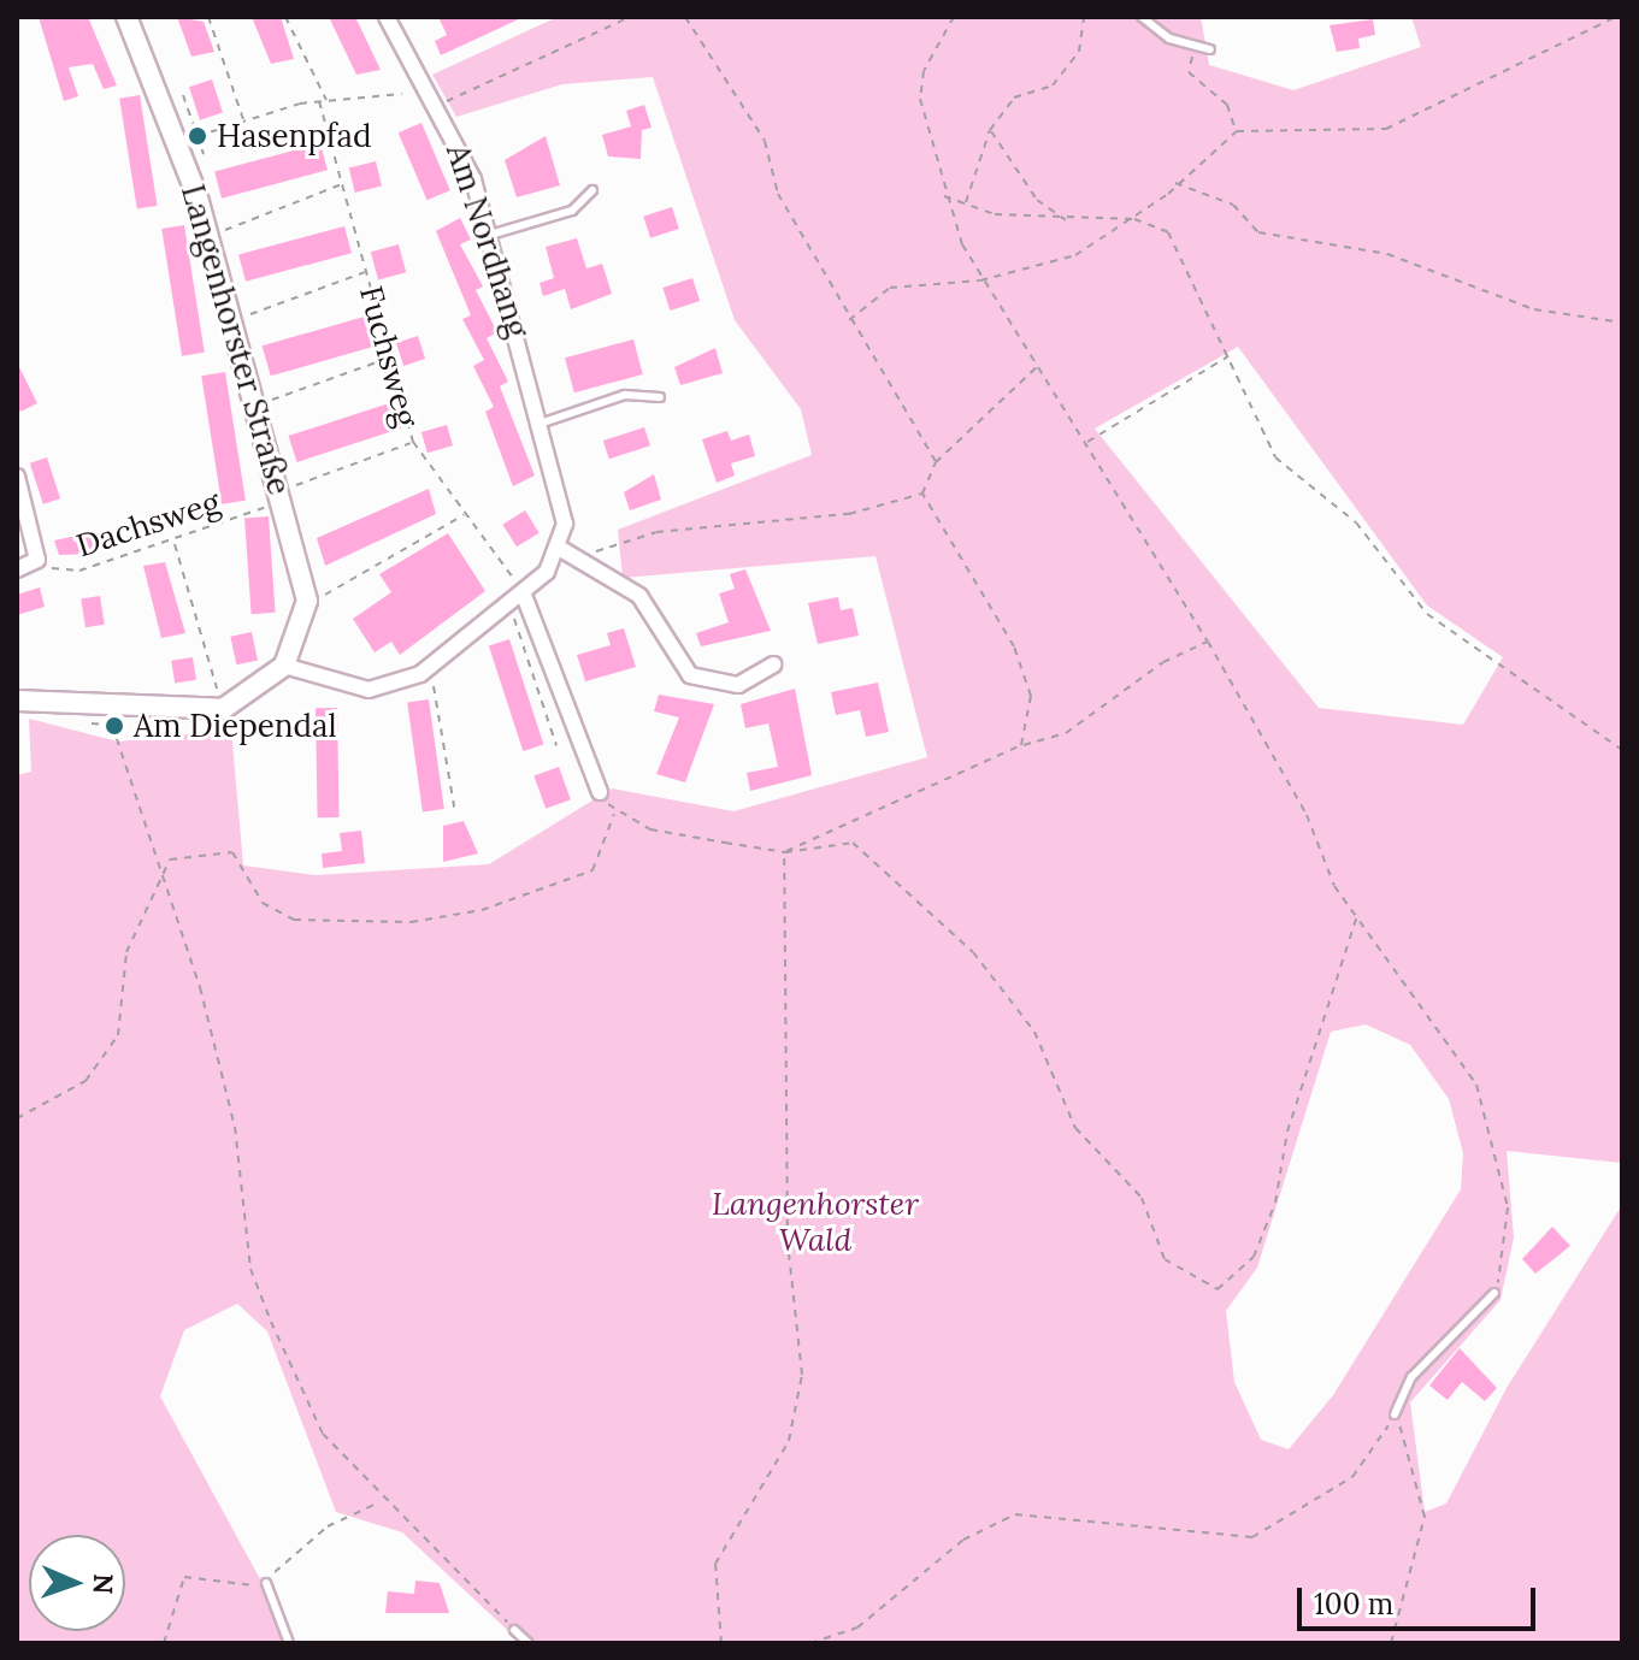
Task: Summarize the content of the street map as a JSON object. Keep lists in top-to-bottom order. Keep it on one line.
{"streets":{"street":["Am Nordhang","Langenhorster Straße"],"path":["Fuchsweg","Dachsweg"]},"crossings":[["Langenhorster Straße","Fuchsweg"]],"parks":["Langenhorster Wald"],"places":["Hasenpfad","Am Diependal"],"scale_bar":"100 m","north":"right"}
